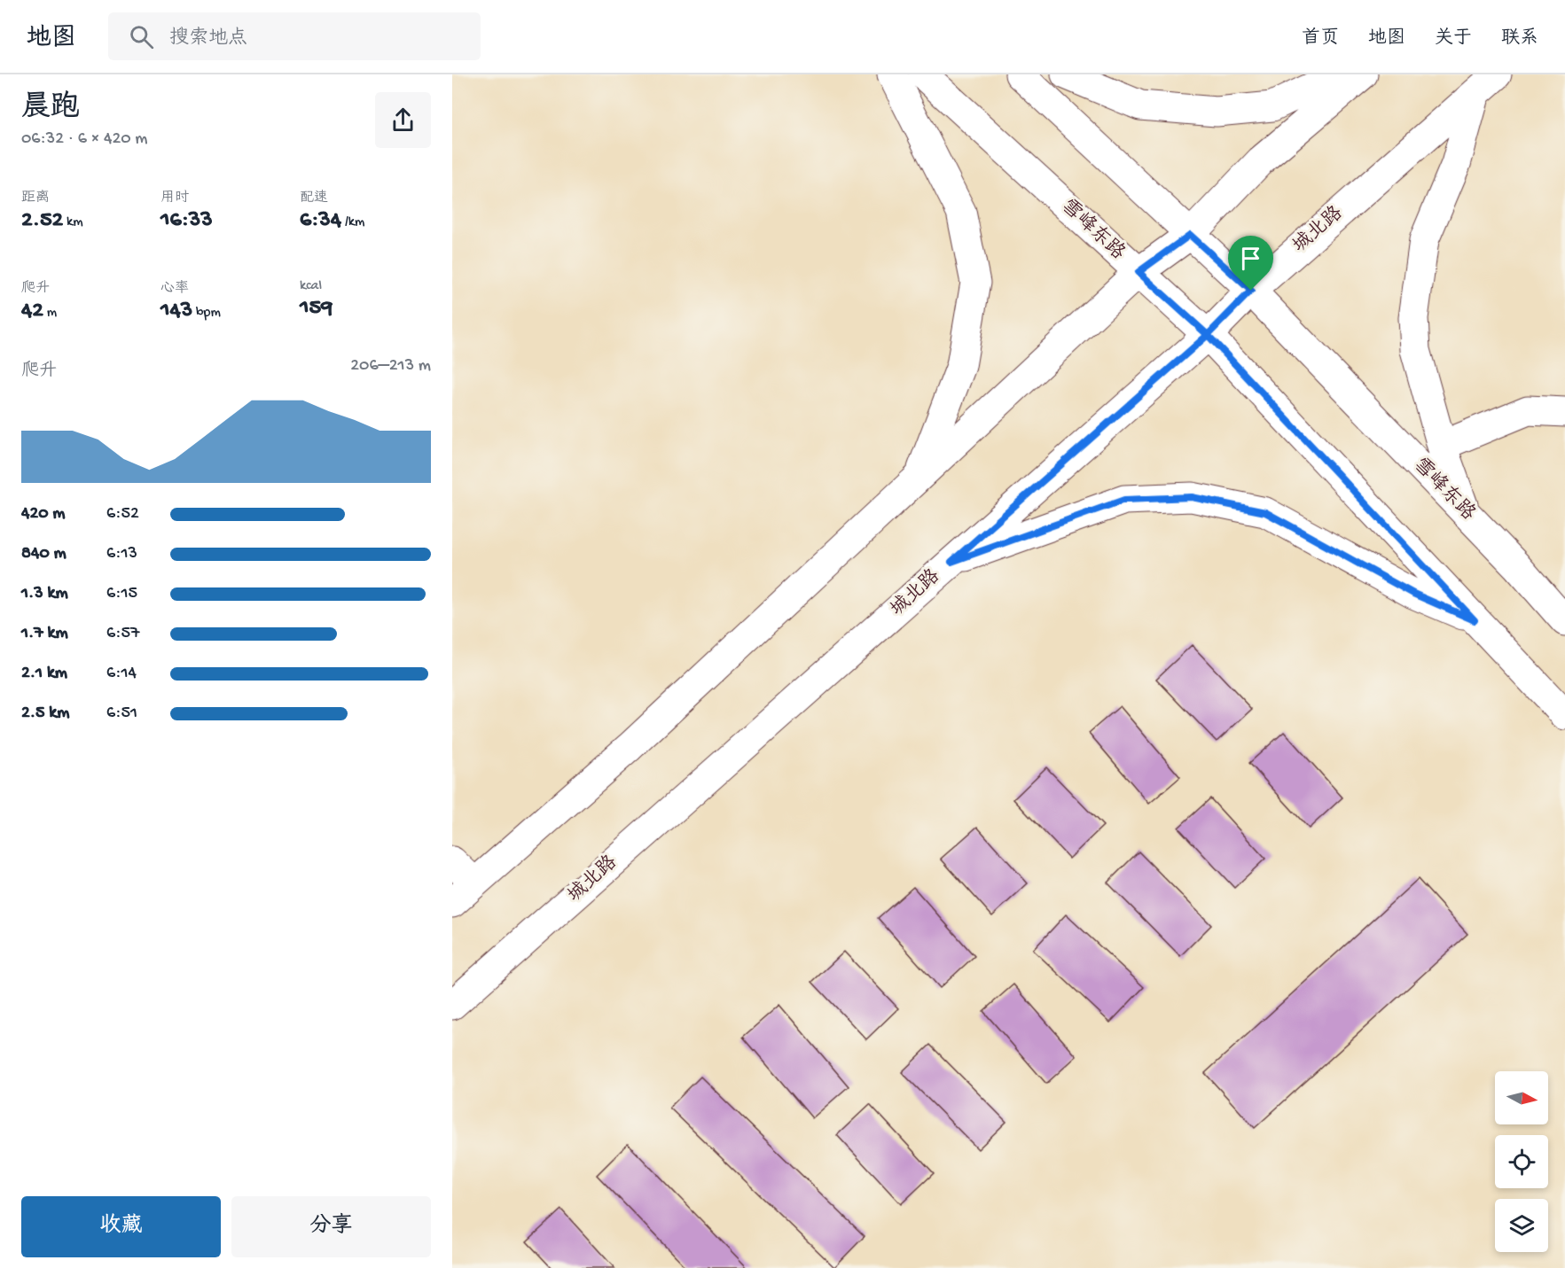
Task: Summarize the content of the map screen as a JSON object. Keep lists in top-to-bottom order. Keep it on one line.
{"streets":{"main road":["雪峰东路","城北路"]},"crossings":[["雪峰东路","城北路"]],"north":"right","page":{"header":"地图","search":"搜索地点","nav":["首页","地图","关于","联系"],"heading":["晨跑","06:32 · 6 × 420 m"],"stats":[["距离","2.52 km"],["用时","16:33"],["配速","6:34 /km"],["爬升","42 m"],["心率","143 bpm"],["kcal","159"]],"chart":["爬升","206–213 m"],"list":[{"name":"420 m","note":"6:52"},{"name":"840 m","note":"6:13"},{"name":"1.3 km","note":"6:15"},{"name":"1.7 km","note":"6:57"},{"name":"2.1 km","note":"6:14"},{"name":"2.5 km","note":"6:51"}],"buttons":["收藏","分享"]}}
